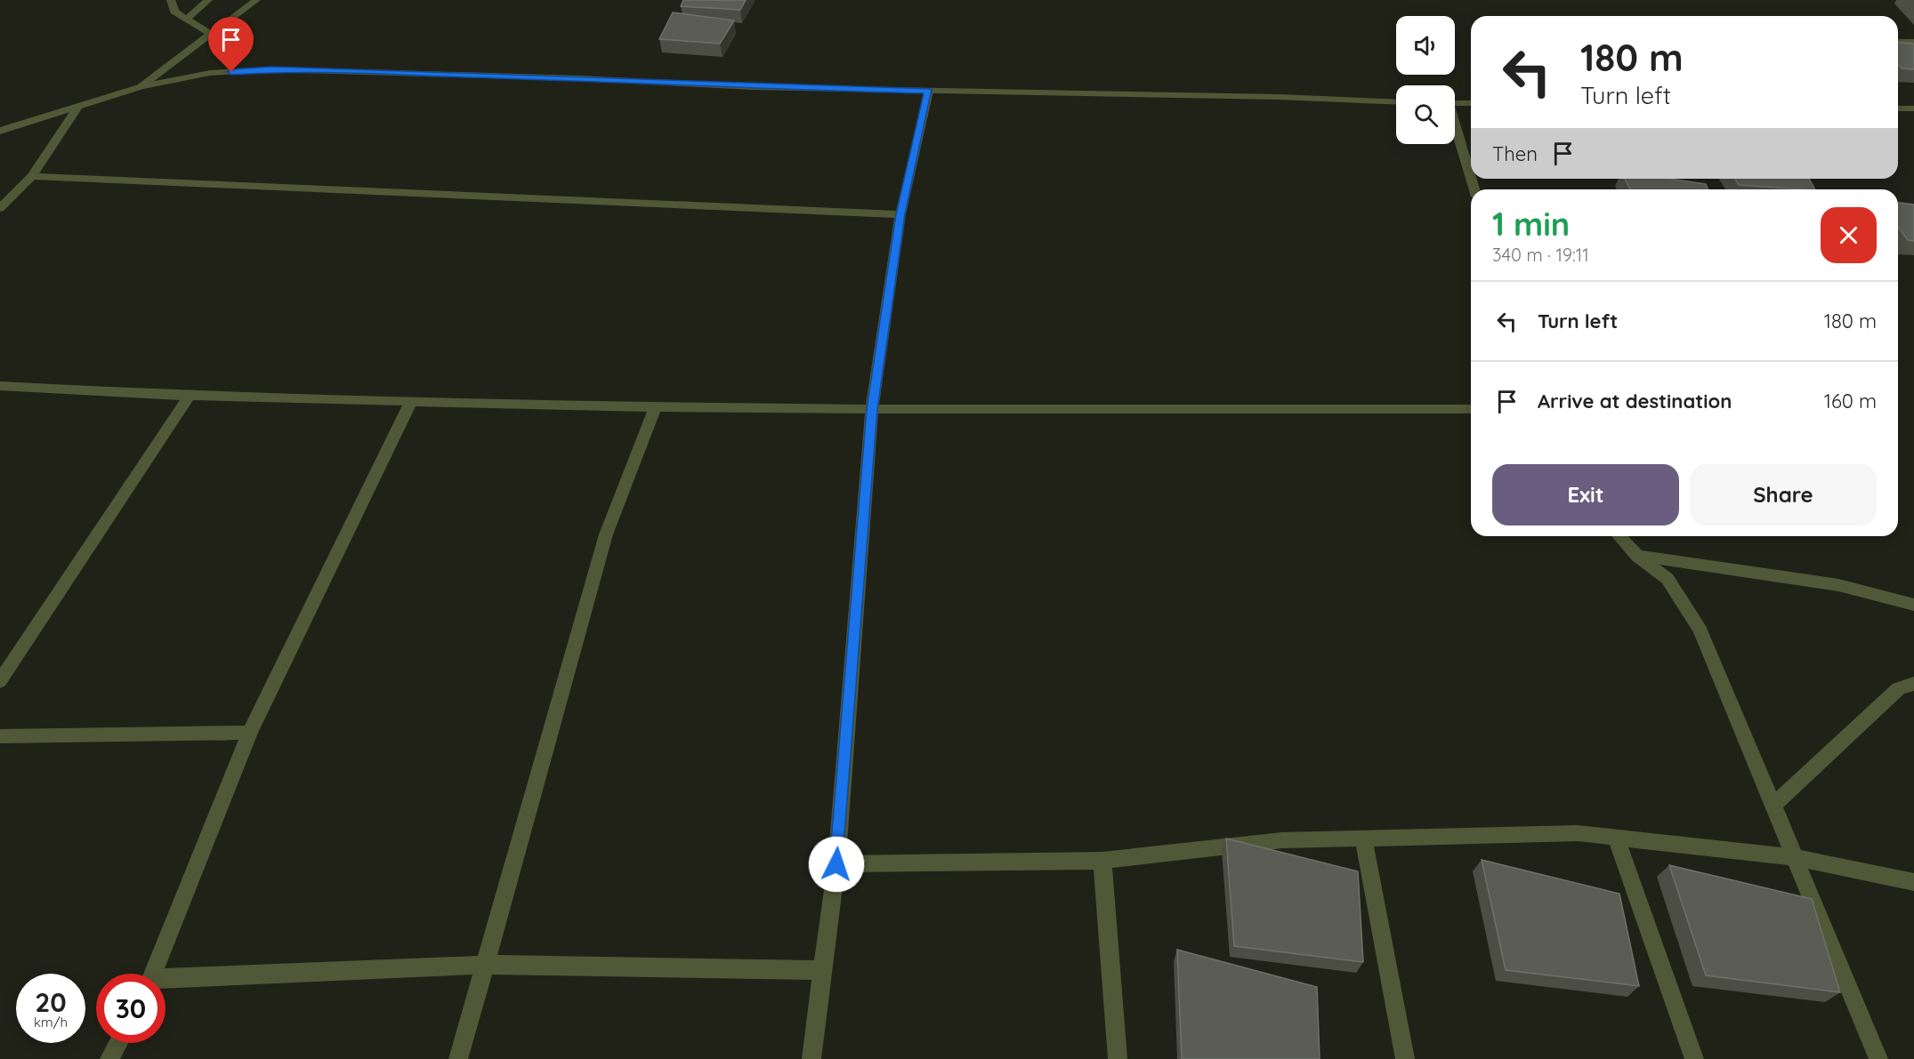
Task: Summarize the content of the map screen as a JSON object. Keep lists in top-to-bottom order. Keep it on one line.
{"page":{"turn":["180 m","Turn left"],"then":"Then","heading":["1 min","340 m · 19:11"],"list":[{"name":"Turn left","value":"180 m"},{"name":"Arrive at destination","value":"160 m"}],"buttons":["Exit","Share"],"speed":"20 km/h","limit":"30"}}
